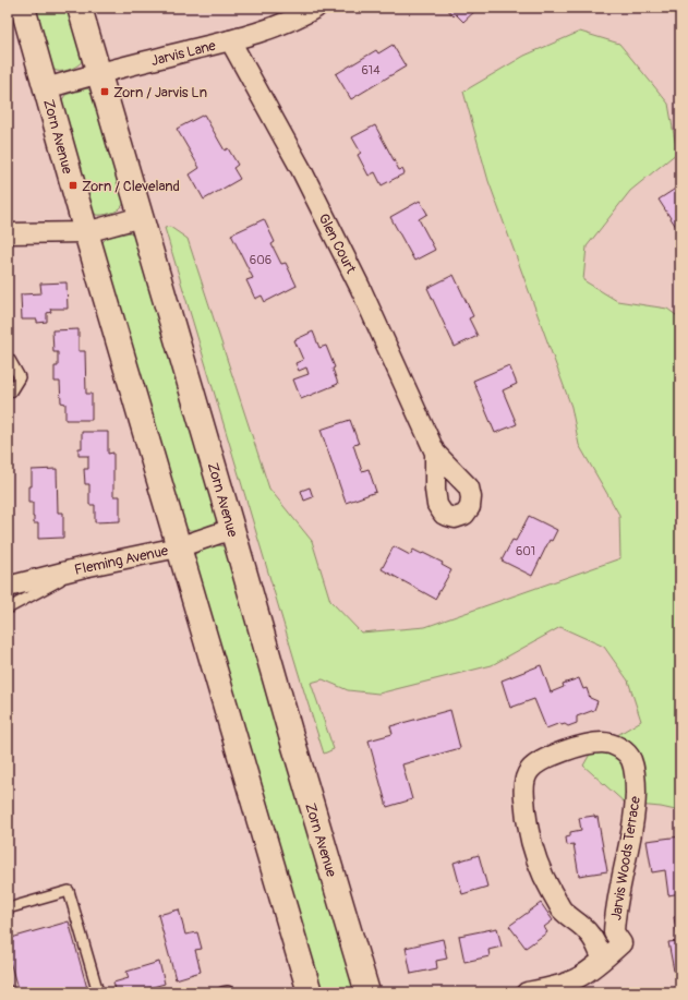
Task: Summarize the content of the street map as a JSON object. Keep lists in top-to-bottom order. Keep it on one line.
{"streets":{"main road":["Zorn Avenue"],"street":["Jarvis Lane","Glen Court","Fleming Avenue","Jarvis Woods Terrace"]},"crossings":[["Jarvis Lane","Zorn Avenue"],["Jarvis Lane","Glen Court"],["Zorn Avenue","Fleming Avenue"]],"places":{"transit":["Zorn / Jarvis Ln","Zorn / Cleveland"]},"house_numbers":["614","606","601"]}
